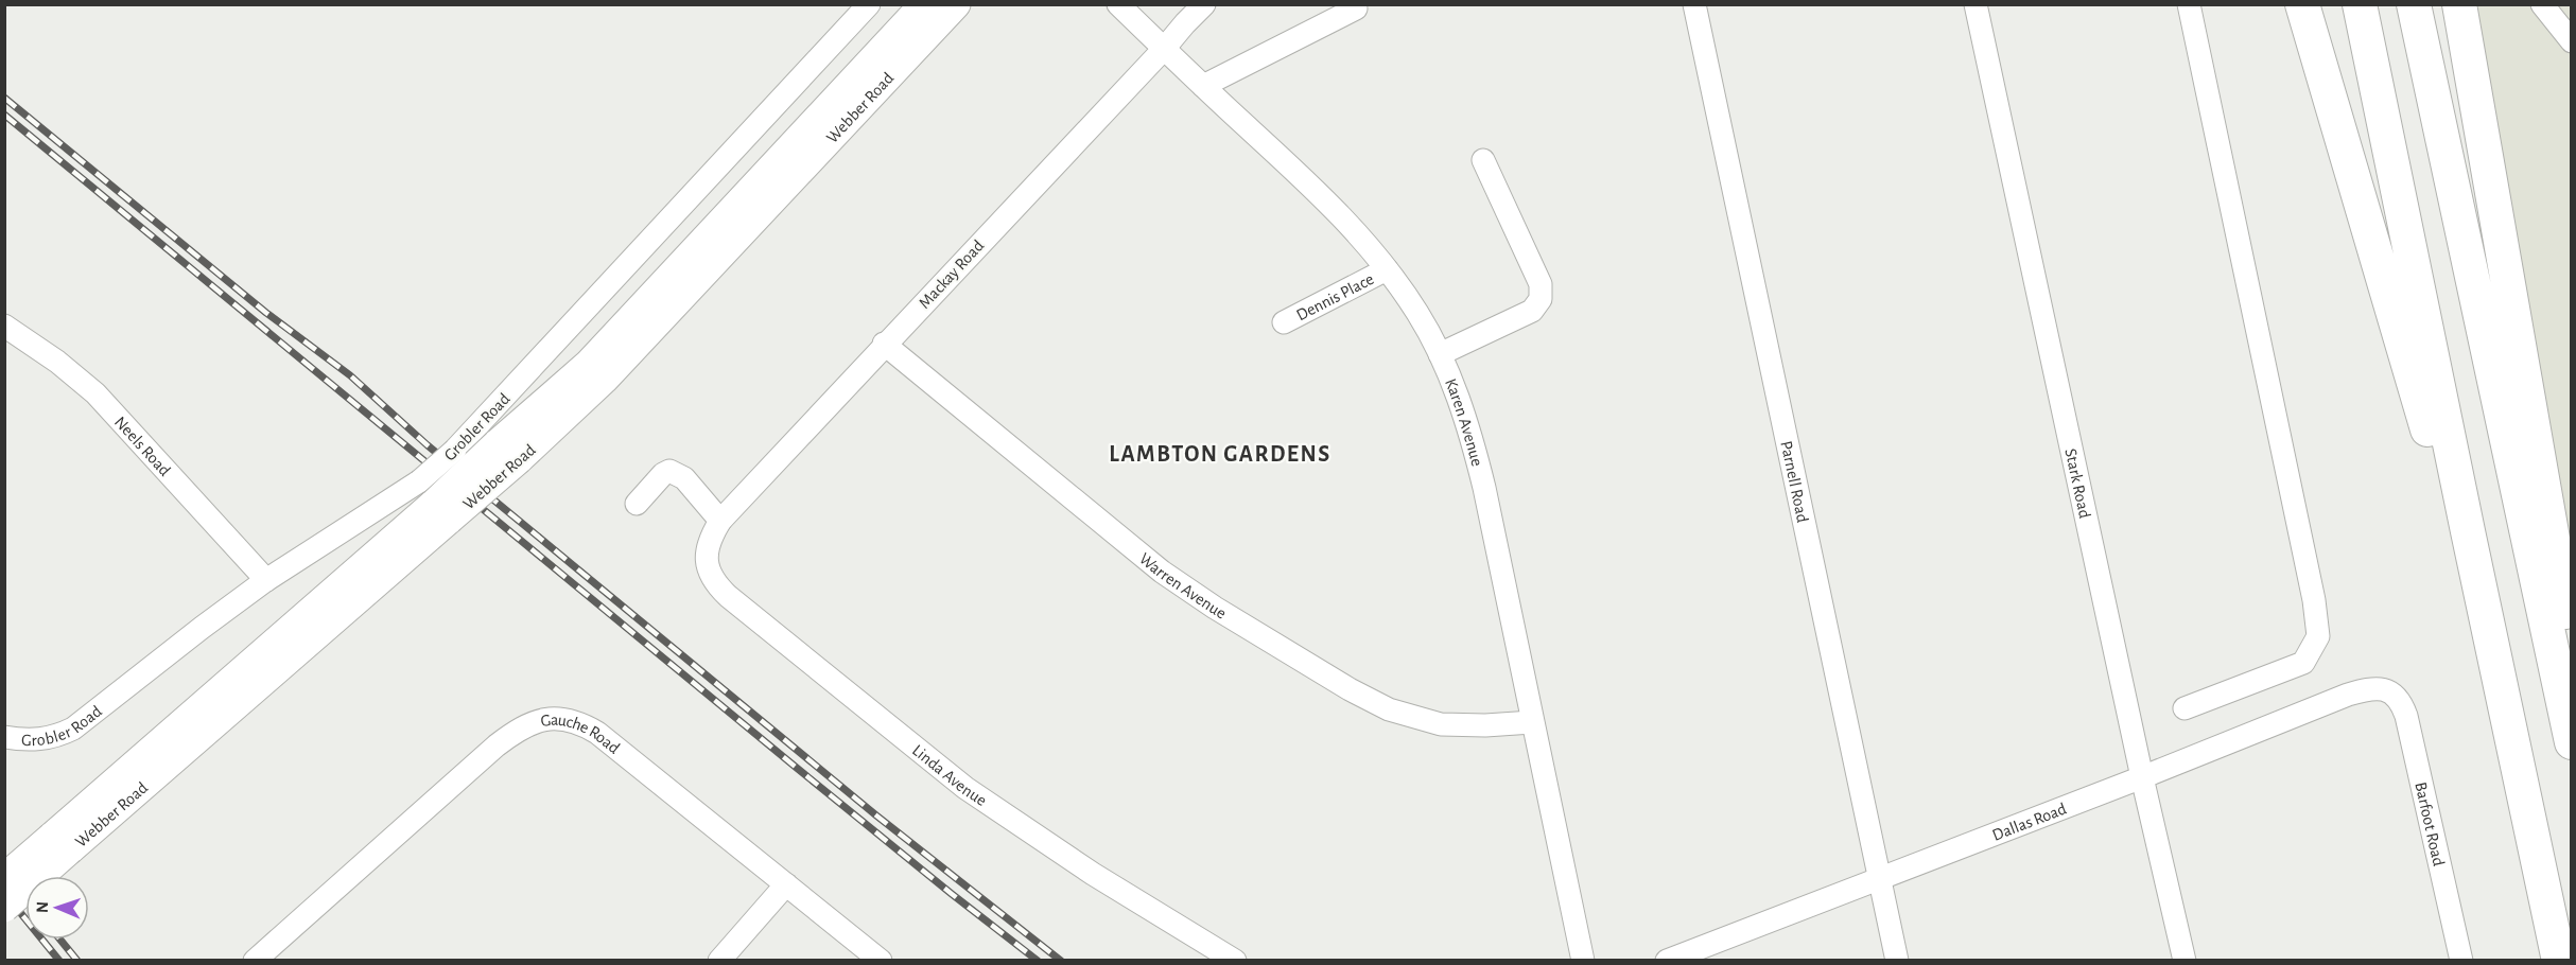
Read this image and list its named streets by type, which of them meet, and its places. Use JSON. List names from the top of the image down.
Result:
{
  "streets": {
    "main road": ["Webber Road"],
    "street": [
      "Mackay Road",
      "Dennis Place",
      "Karen Avenue",
      "Grobler Road",
      "Neels Road",
      "Parnell Road",
      "Stark Road",
      "Warren Avenue",
      "Gauche Road",
      "Linda Avenue",
      "Dallas Road",
      "Barfoot Road"
    ]
  },
  "crossings": [
    ["Webber Road", "Grobler Road"],
    ["Mackay Road", "Karen Avenue"],
    ["Mackay Road", "Warren Avenue"],
    ["Mackay Road", "Linda Avenue"],
    ["Dennis Place", "Karen Avenue"],
    ["Karen Avenue", "Warren Avenue"],
    ["Grobler Road", "Neels Road"],
    ["Parnell Road", "Dallas Road"],
    ["Stark Road", "Dallas Road"],
    ["Dallas Road", "Barfoot Road"]
  ],
  "districts": ["LAMBTON GARDENS"],
  "north": "left"
}
